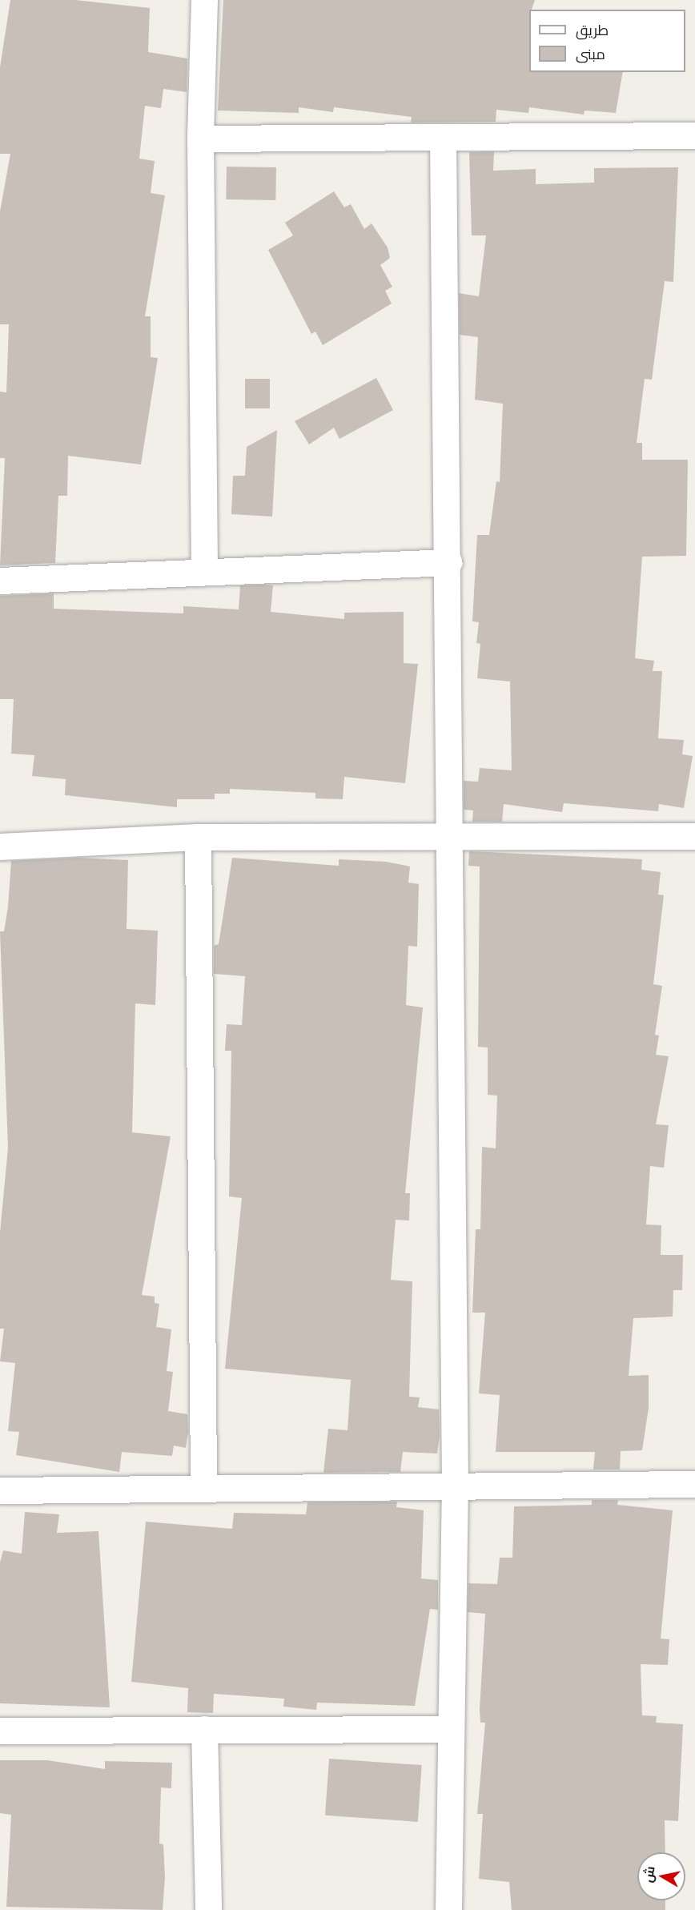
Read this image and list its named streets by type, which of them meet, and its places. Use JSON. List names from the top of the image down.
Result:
{
  "legend": ["طريق", "مبنى"],
  "north": "left"
}
